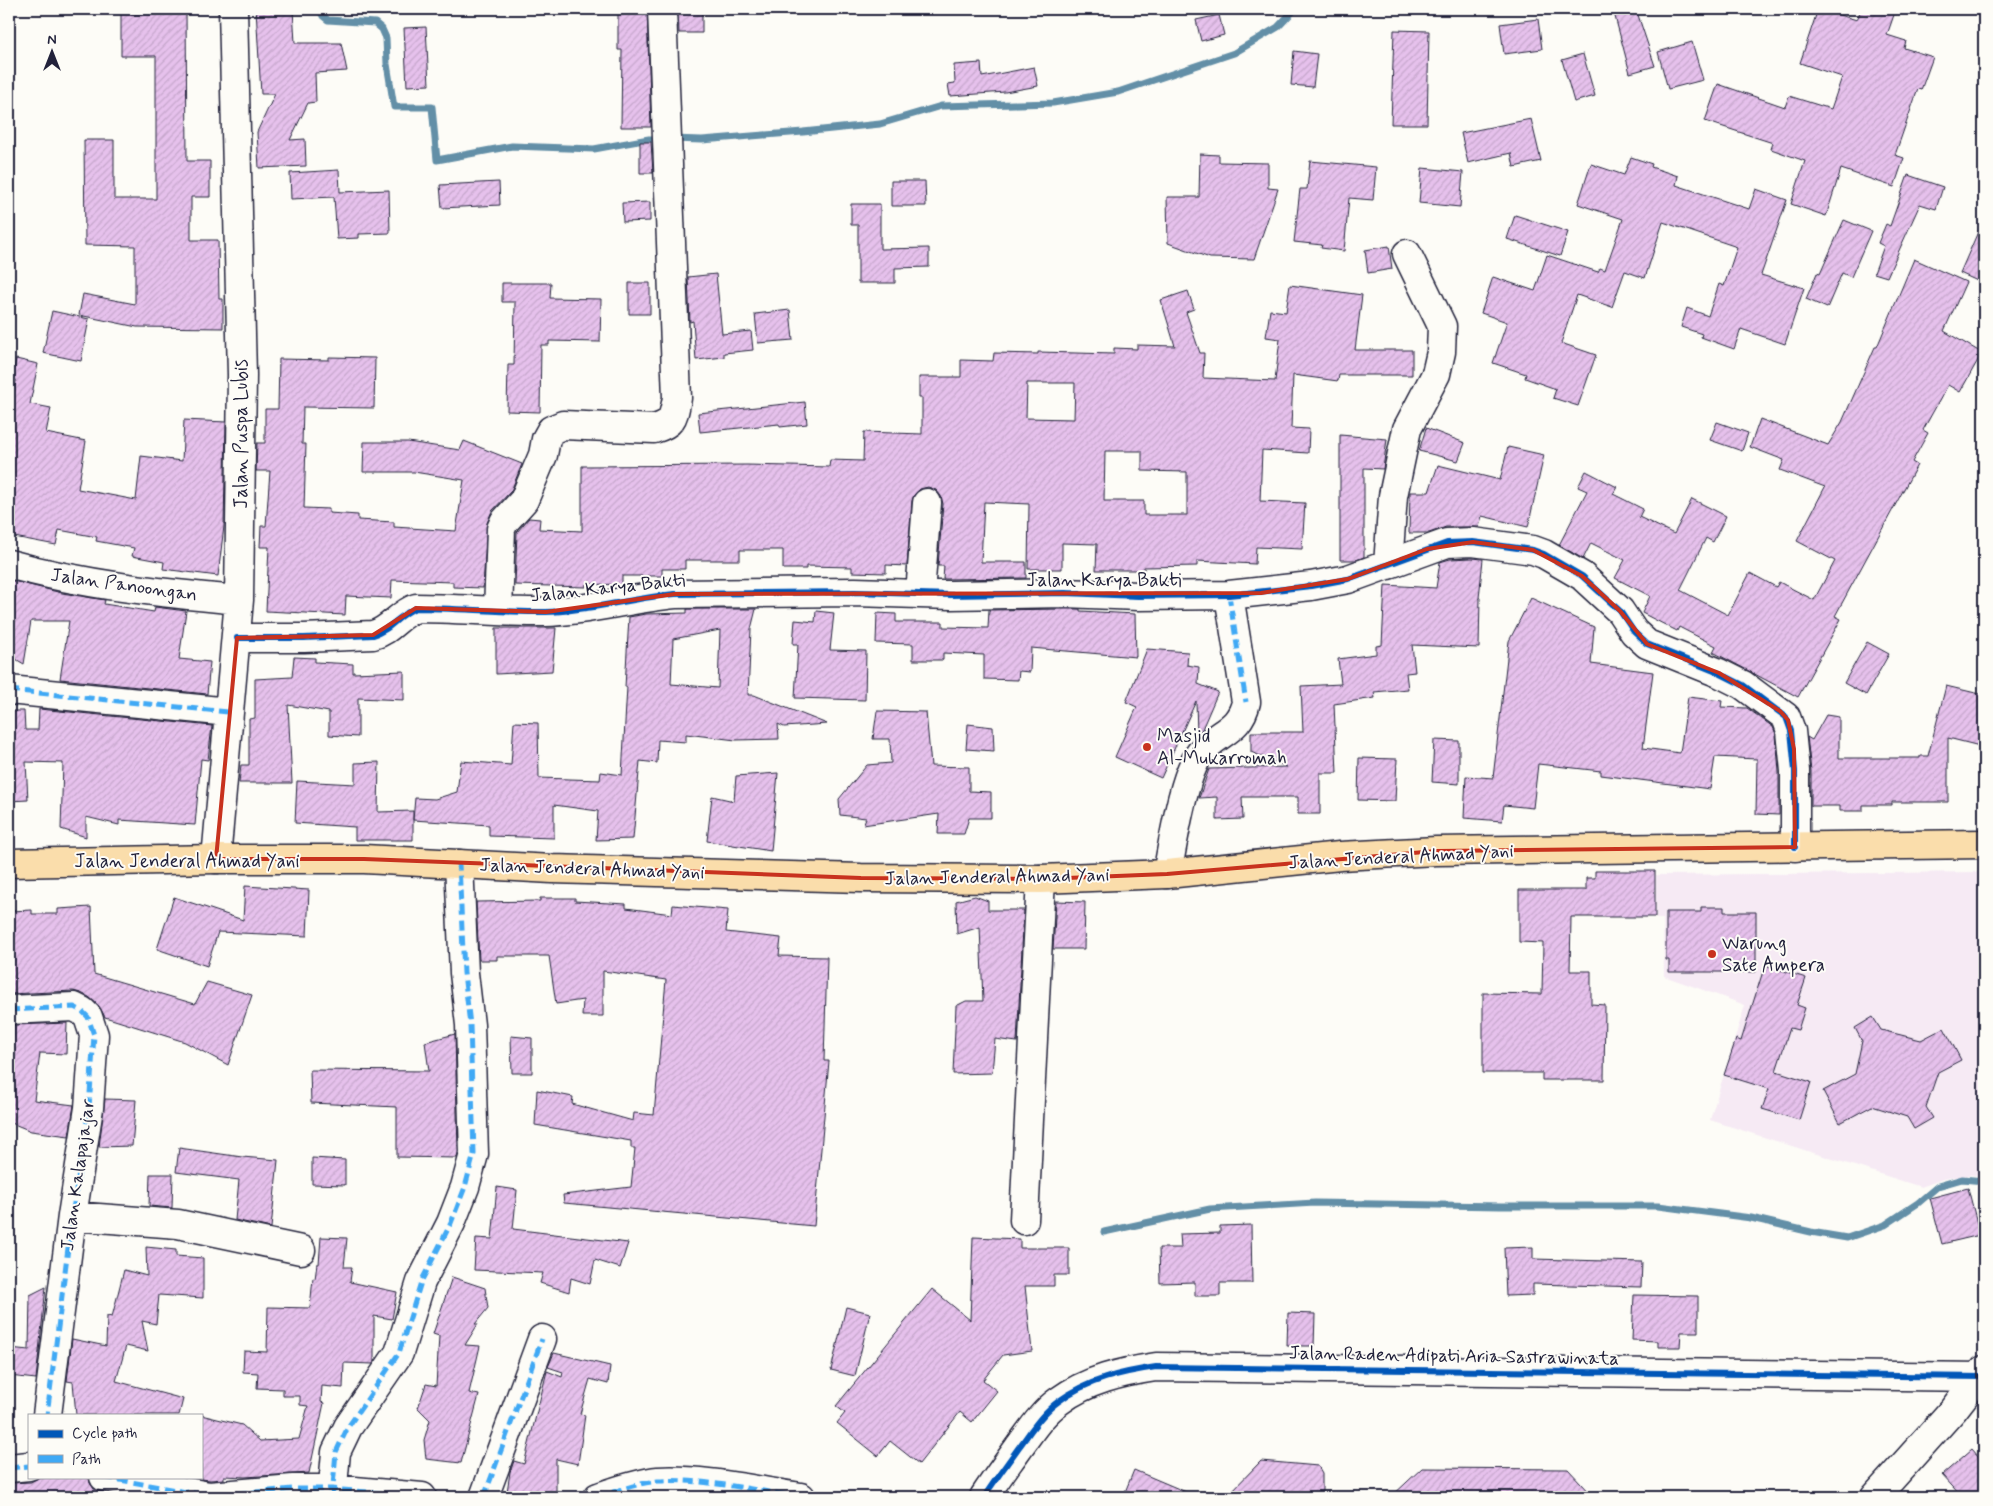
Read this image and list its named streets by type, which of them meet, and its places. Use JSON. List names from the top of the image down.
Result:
{
  "streets": {
    "highway": ["Jalan Jenderal Ahmad Yani"],
    "street": [
      "Jalan Puspa Lubis",
      "Jalan Karya Bakti",
      "Jalan Panoongan",
      "Jalan Kalapajajar",
      "Jalan Raden Adipati Aria Sastrawinata"
    ]
  },
  "crossings": [
    ["Jalan Puspa Lubis", "Jalan Karya Bakti"],
    ["Jalan Puspa Lubis", "Jalan Panoongan"],
    ["Jalan Puspa Lubis", "Jalan Jenderal Ahmad Yani"],
    ["Jalan Karya Bakti", "Jalan Jenderal Ahmad Yani"]
  ],
  "places": ["Masjid Al-Mukarromah", "Warung Sate Ampera"],
  "legend": ["Cycle path", "Path"],
  "north": "top"
}
